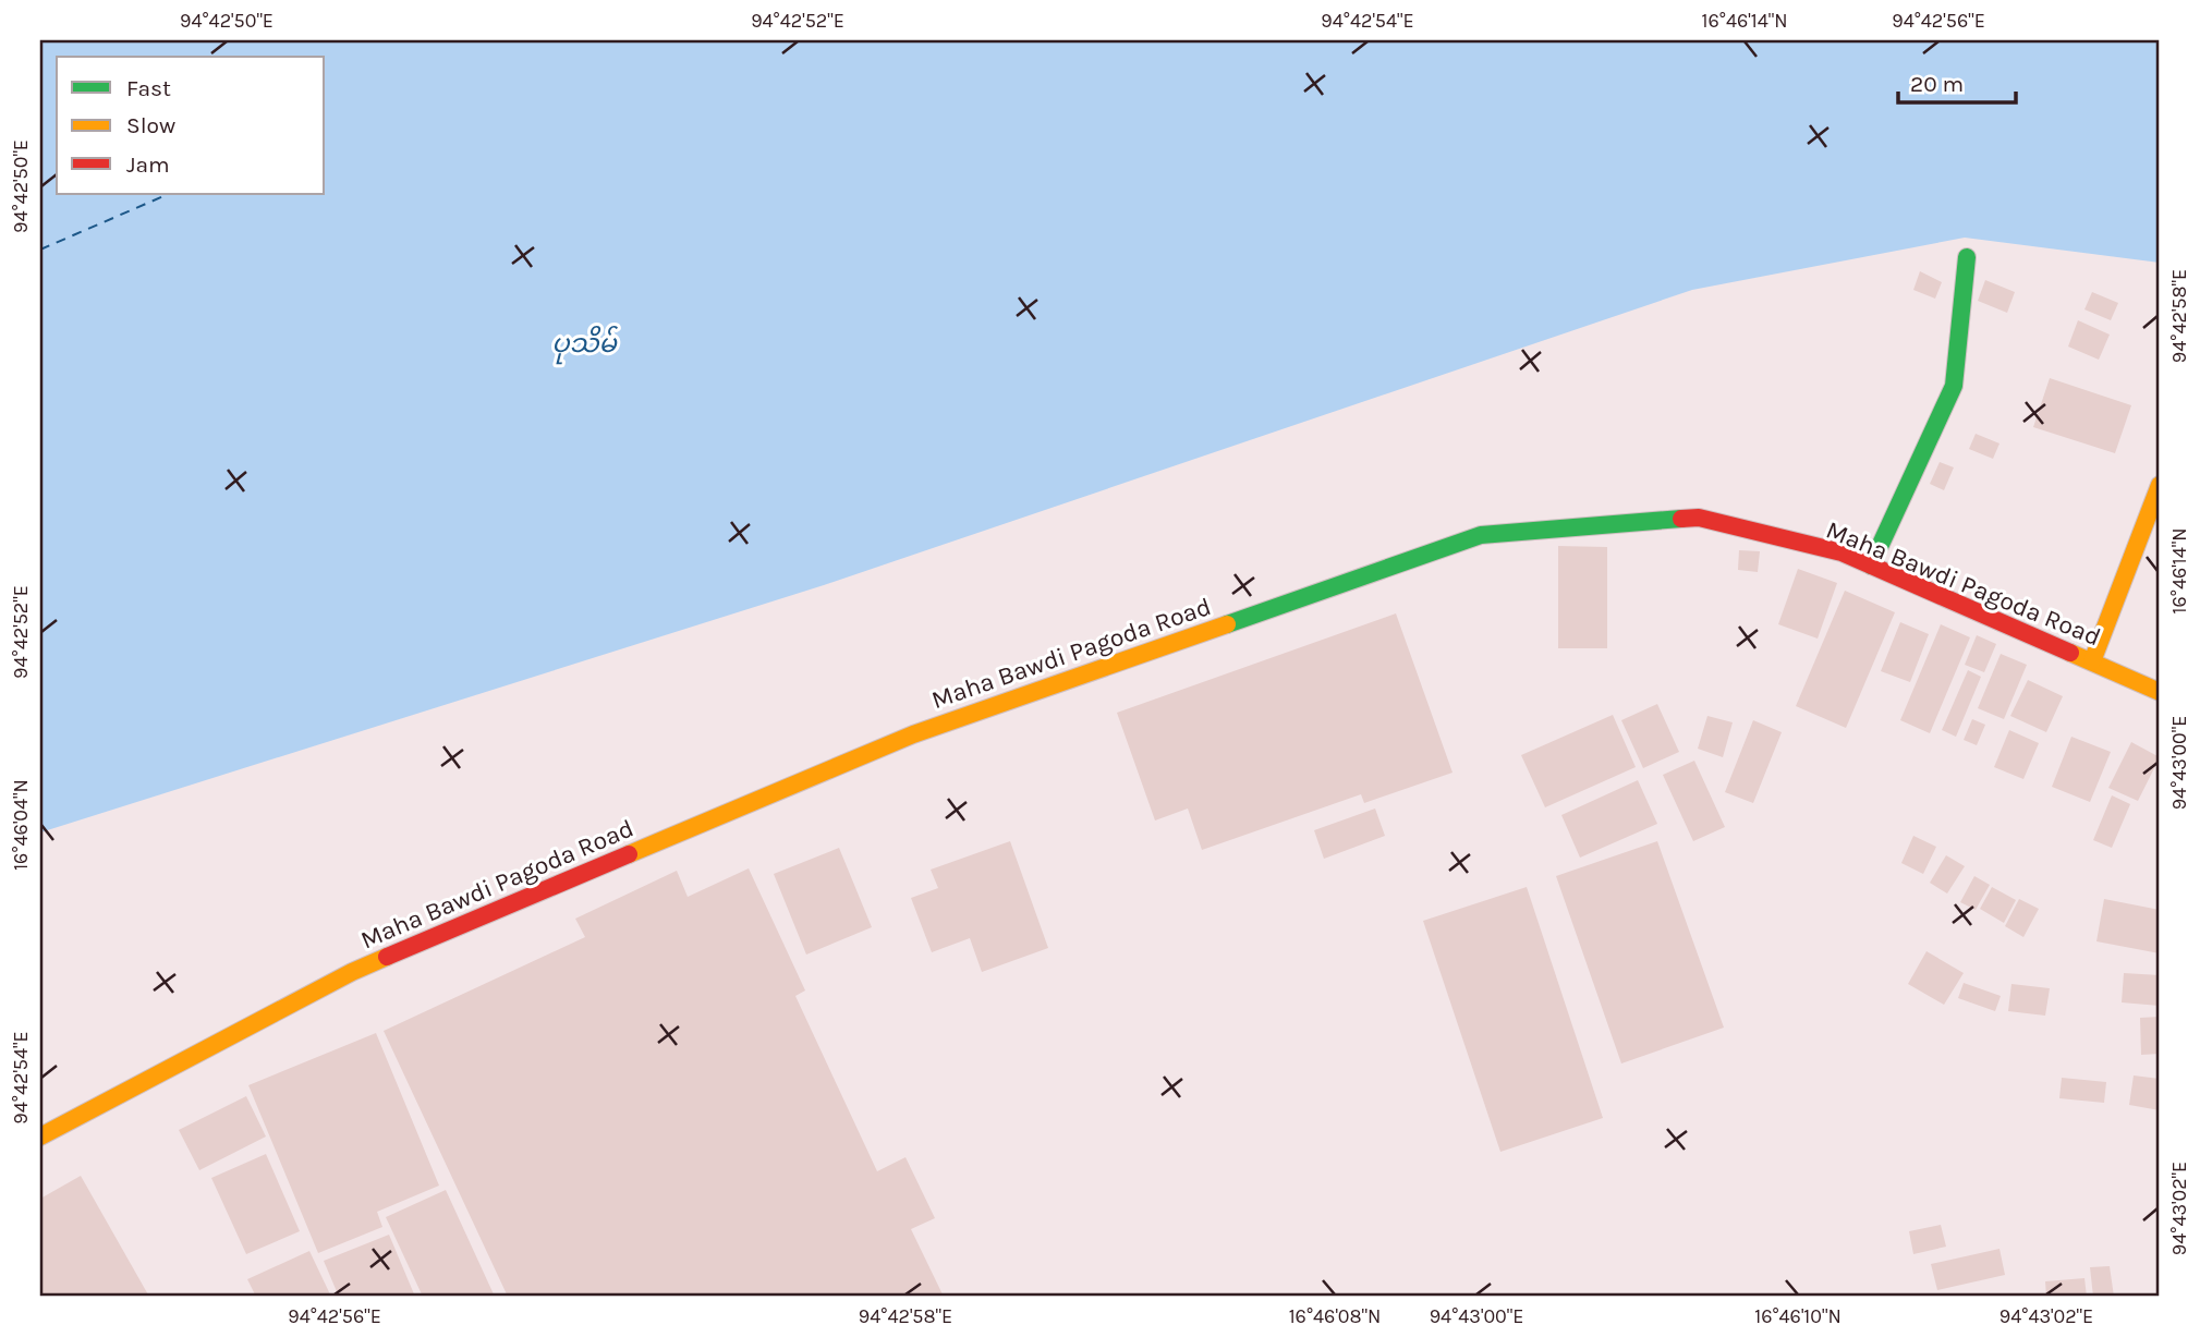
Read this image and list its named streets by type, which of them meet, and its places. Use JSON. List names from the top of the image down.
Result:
{
  "streets": {
    "street": ["Maha Bawdi Pagoda Road"]
  },
  "water": ["ပုသိမ်"],
  "legend": ["Fast", "Slow", "Jam"],
  "scale_bar": "20 m",
  "coordinates": [
    "94°42'50\"E",
    "94°42'52\"E",
    "94°42'54\"E",
    "16°46'14\"N",
    "94°42'56\"E",
    "94°42'58\"E",
    "94°43'00\"E",
    "16°46'04\"N",
    "94°43'02\"E",
    "16°46'08\"N",
    "16°46'10\"N"
  ]
}
